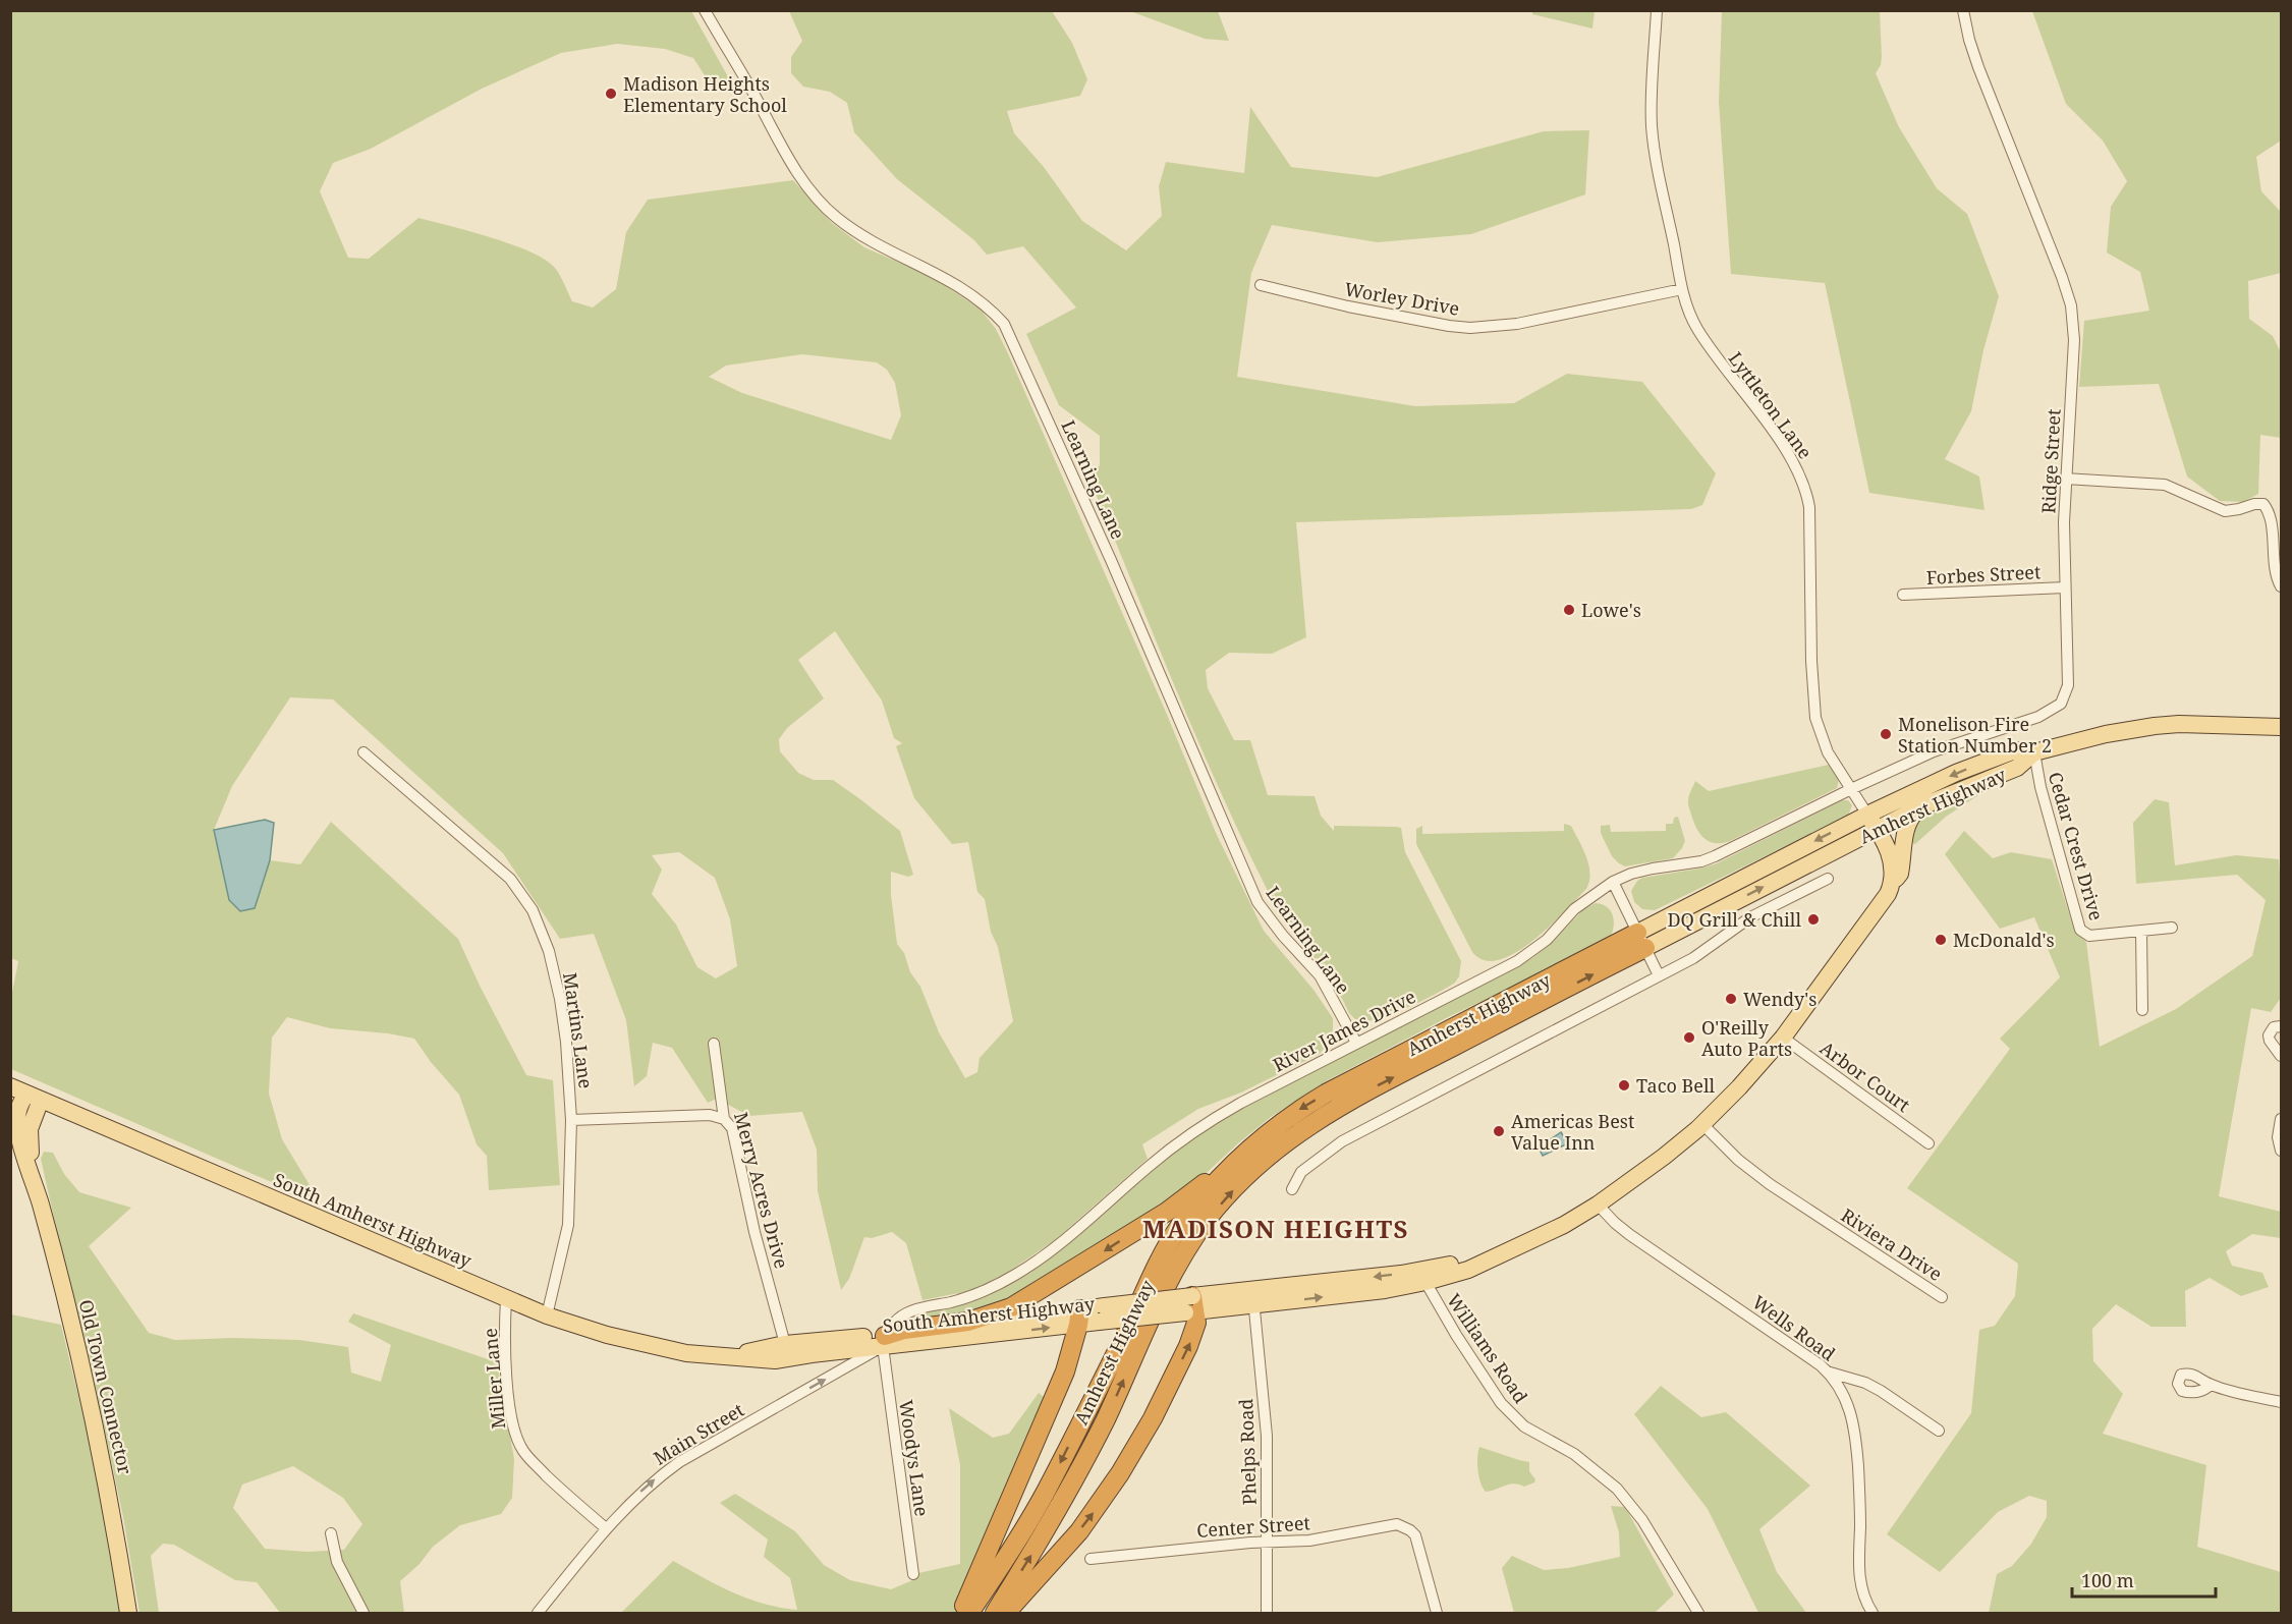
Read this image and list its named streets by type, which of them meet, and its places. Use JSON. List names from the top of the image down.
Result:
{
  "streets": {
    "highway": ["Amherst Highway"],
    "main road": ["South Amherst Highway", "Old Town Connector"],
    "street": [
      "Worley Drive",
      "Lyttleton Lane",
      "Ridge Street",
      "Learning Lane",
      "Forbes Street",
      "Cedar Crest Drive",
      "Martins Lane",
      "River James Drive",
      "Arbor Court",
      "Merry Acres Drive",
      "Riviera Drive",
      "Wells Road",
      "Williams Road",
      "Miller Lane",
      "Main Street",
      "Phelps Road",
      "Woodys Lane",
      "Center Street"
    ]
  },
  "crossings": [
    ["Worley Drive", "Lyttleton Lane"],
    ["Lyttleton Lane", "Ridge Street"],
    ["Lyttleton Lane", "Amherst Highway"],
    ["Lyttleton Lane", "River James Drive"],
    ["Ridge Street", "Forbes Street"],
    ["Ridge Street", "River James Drive"],
    ["Learning Lane", "River James Drive"],
    ["Amherst Highway", "Cedar Crest Drive"],
    ["Amherst Highway", "South Amherst Highway"],
    ["Martins Lane", "South Amherst Highway"],
    ["River James Drive", "South Amherst Highway"],
    ["River James Drive", "Main Street"],
    ["River James Drive", "Woodys Lane"],
    ["Arbor Court", "South Amherst Highway"],
    ["Merry Acres Drive", "South Amherst Highway"],
    ["South Amherst Highway", "Riviera Drive"],
    ["South Amherst Highway", "Wells Road"],
    ["South Amherst Highway", "Williams Road"],
    ["South Amherst Highway", "Miller Lane"],
    ["South Amherst Highway", "Old Town Connector"],
    ["South Amherst Highway", "Main Street"],
    ["South Amherst Highway", "Phelps Road"],
    ["South Amherst Highway", "Woodys Lane"],
    ["Miller Lane", "Main Street"],
    ["Main Street", "Woodys Lane"],
    ["Phelps Road", "Center Street"]
  ],
  "one_way": ["Main Street"],
  "districts": ["MADISON HEIGHTS"],
  "places": [
    "Madison Heights Elementary School",
    "Lowe's",
    "Monelison Fire Station Number 2",
    "DQ Grill & Chill",
    "McDonald's",
    "Wendy's",
    "O'Reilly Auto Parts",
    "Taco Bell",
    "Americas Best Value Inn"
  ],
  "scale_bar": "100 m"
}
